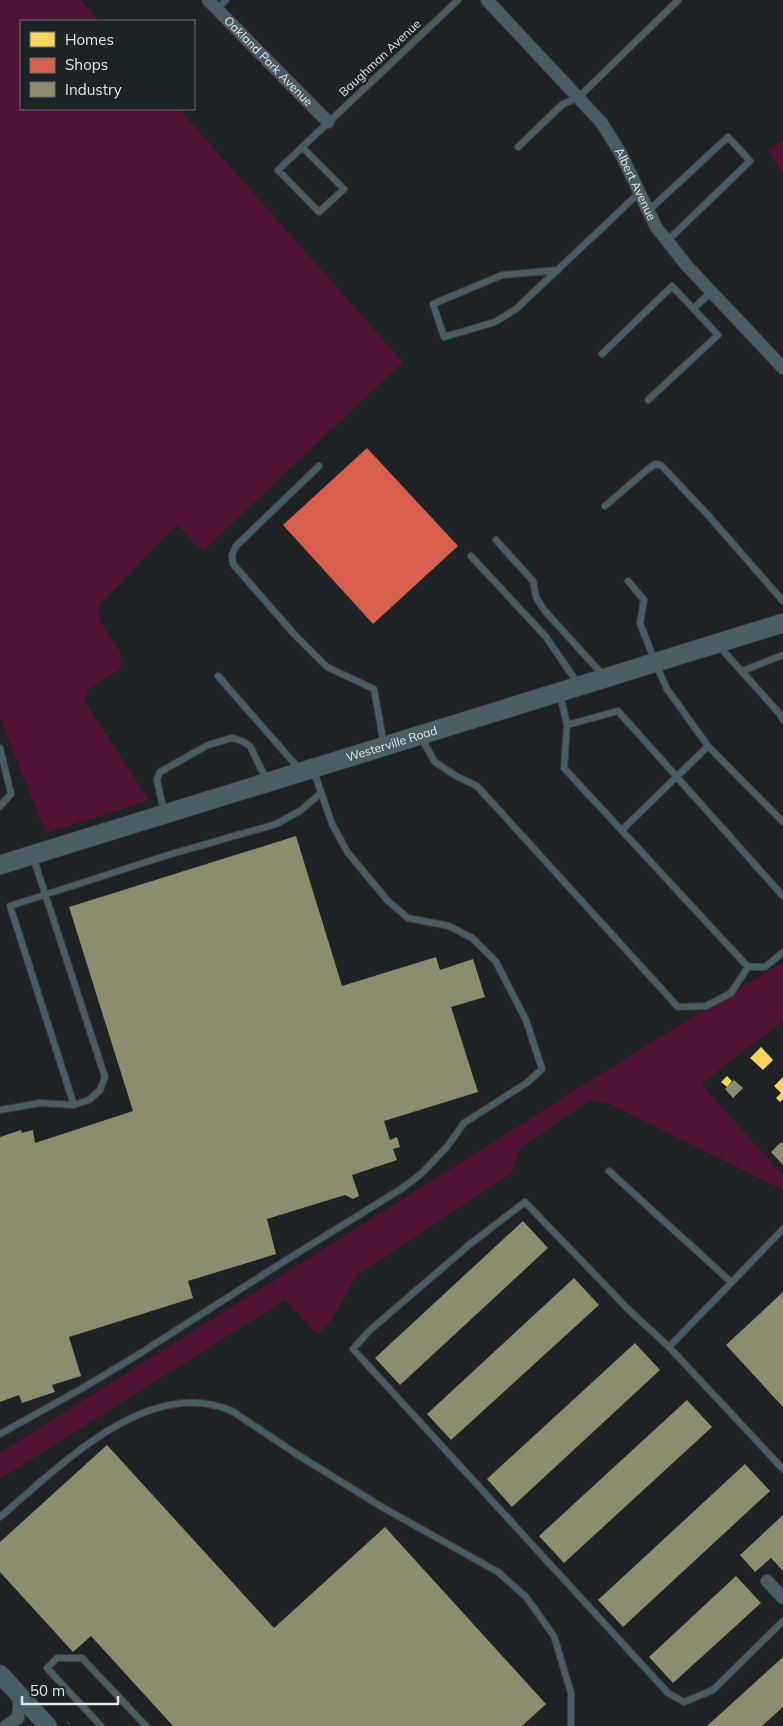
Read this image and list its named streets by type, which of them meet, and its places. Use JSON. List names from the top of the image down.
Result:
{
  "streets": {
    "main road": ["Westerville Road"],
    "street": ["Oakland Park Avenue", "Albert Avenue"],
    "lane": ["Baughman Avenue"]
  },
  "crossings": [
    ["Baughman Avenue", "Oakland Park Avenue"]
  ],
  "legend": ["Homes", "Shops", "Industry"],
  "scale_bar": "50 m"
}
